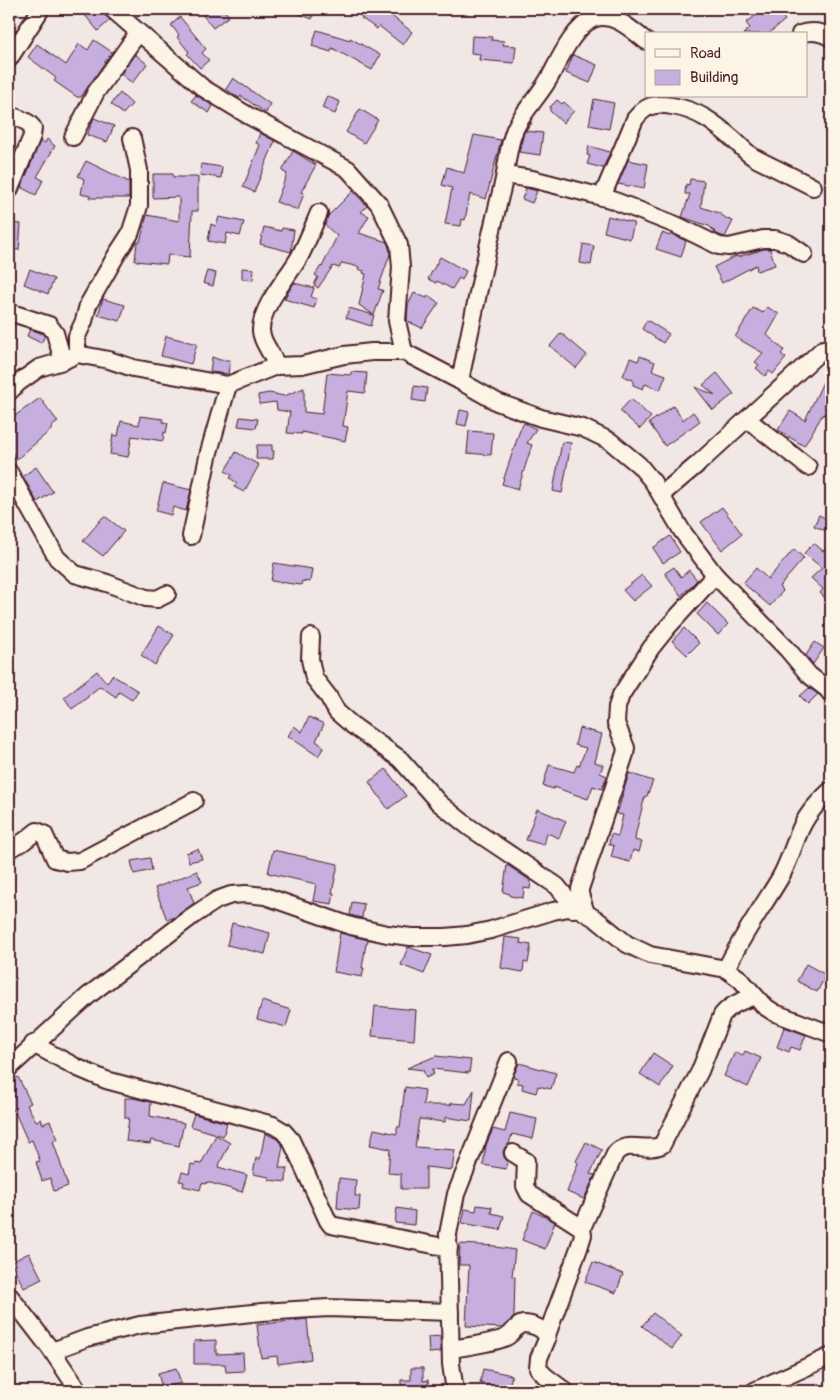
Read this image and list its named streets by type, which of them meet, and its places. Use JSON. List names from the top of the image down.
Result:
{
  "legend": ["Road", "Building"]
}
